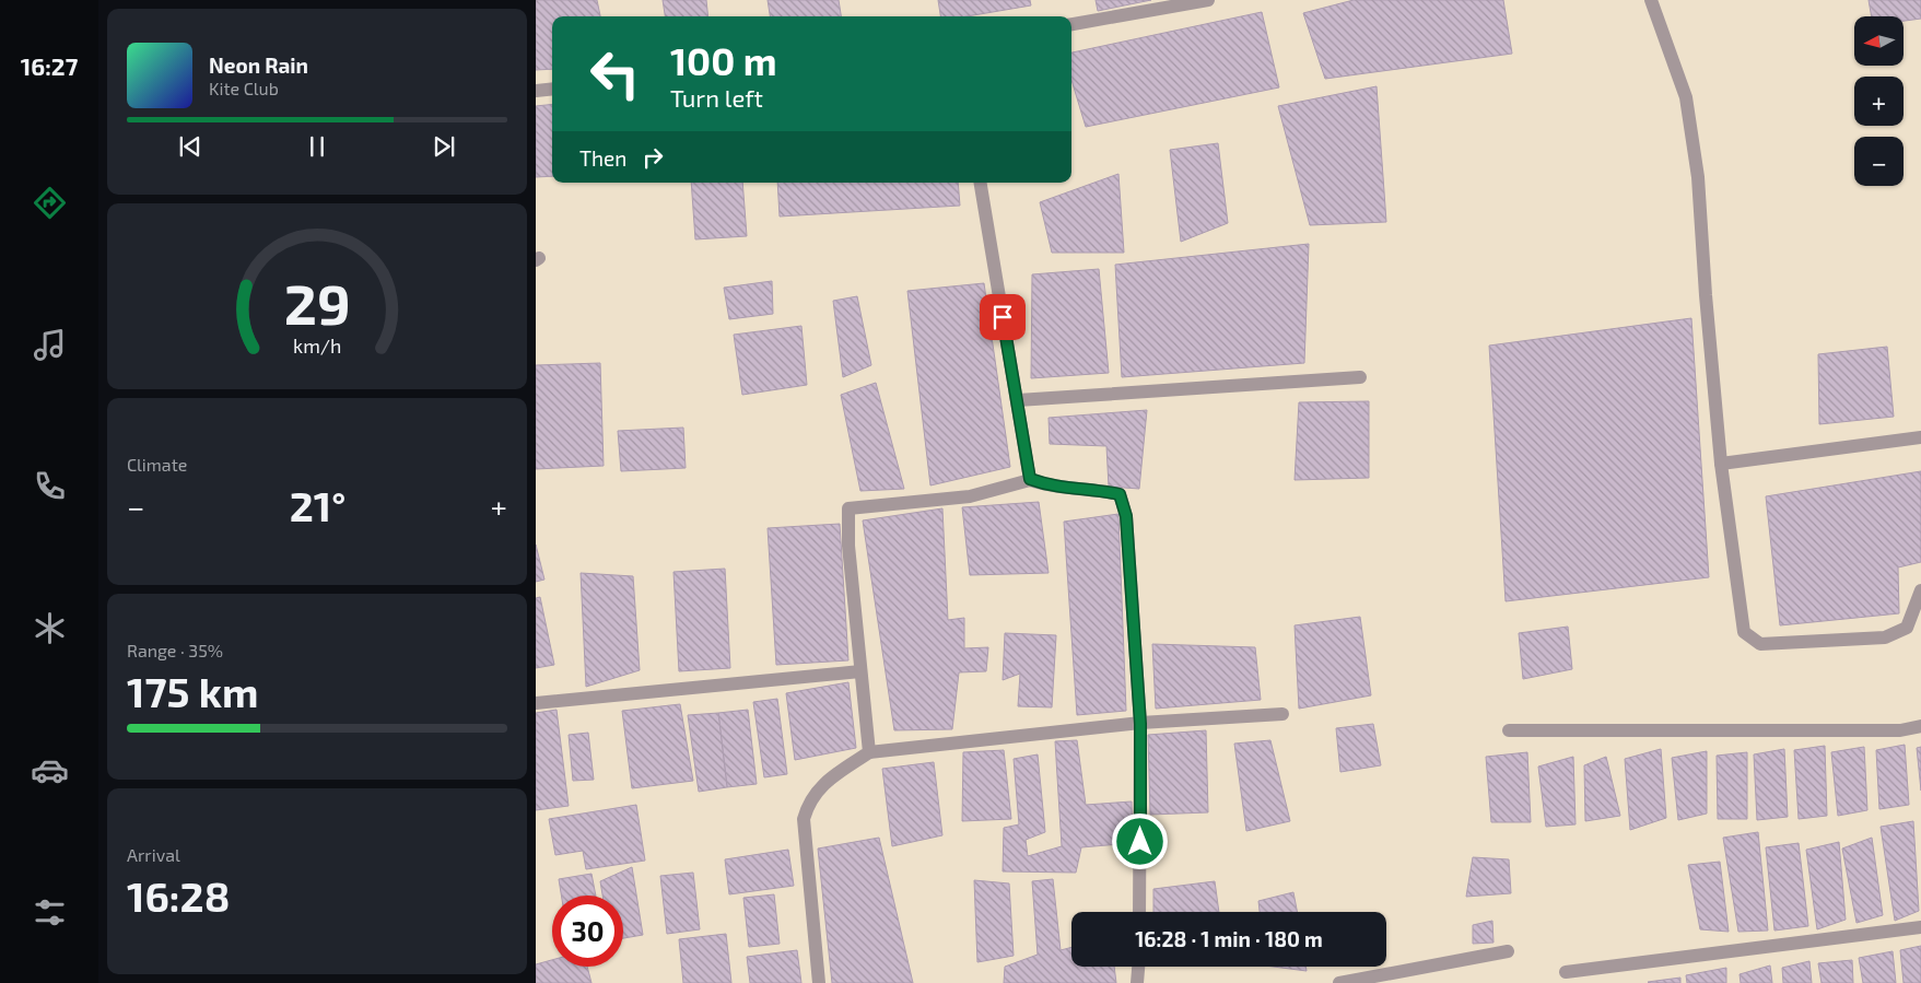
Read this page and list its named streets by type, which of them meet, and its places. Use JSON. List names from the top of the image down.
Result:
{
  "north": "left",
  "page": {
    "tabs": "16:27",
    "map_buttons": ["+", "−"],
    "turn": ["100 m", "Turn left"],
    "song": ["Neon Rain", "Kite Club"],
    "then": "Then",
    "tile": [
      "Climate",
      ["Range · 35%", "175 km"],
      ["Arrival", "16:28"]
    ],
    "heat": ["−", "21°", "+"],
    "limit": "30",
    "trip": "16:28 · 1 min · 180 m",
    "gauge": ["29", "km/h"]
  }
}
